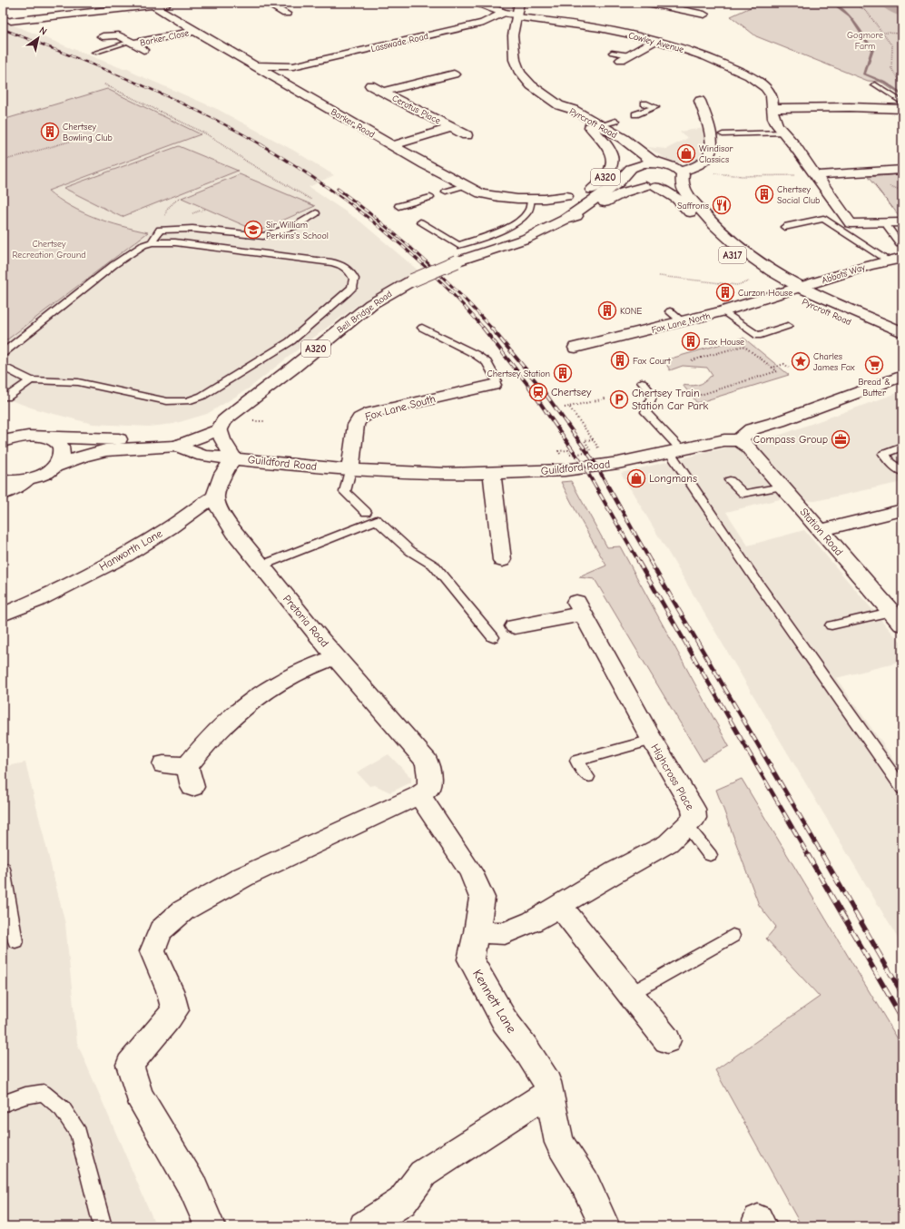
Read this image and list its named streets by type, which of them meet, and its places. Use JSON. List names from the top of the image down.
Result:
{
  "streets": {
    "street": [
      "Barker Close",
      "Lasswade Road",
      "Cowley Avenue",
      "Cerotus Place",
      "Barker Road",
      "Pyrcroft Road",
      "A320",
      "A317",
      "Abbots Way",
      "Bell Bridge Road",
      "Fox Lane North",
      "Fox Lane South",
      "Guildford Road",
      "Station Road",
      "Hanworth Lane",
      "Pretoria Road",
      "Highcross Place",
      "Kennett Lane"
    ]
  },
  "crossings": [
    ["Barker Close", "Barker Road"],
    ["Lasswade Road", "Barker Road"],
    ["Cowley Avenue", "Pyrcroft Road"],
    ["Cowley Avenue", "A320"],
    ["Cerotus Place", "Barker Road"],
    ["Pyrcroft Road", "A320"],
    ["Pyrcroft Road", "Abbots Way"],
    ["Pyrcroft Road", "Bell Bridge Road"],
    ["Pyrcroft Road", "Fox Lane North"],
    ["A320", "Bell Bridge Road"],
    ["A320", "Guildford Road"],
    ["Abbots Way", "Fox Lane North"],
    ["Bell Bridge Road", "Guildford Road"],
    ["Fox Lane South", "Guildford Road"],
    ["Guildford Road", "Station Road"],
    ["Hanworth Lane", "Pretoria Road"],
    ["Pretoria Road", "Kennett Lane"],
    ["Highcross Place", "Kennett Lane"]
  ],
  "parks": ["Gogmore Farm", "Chertsey Recreation Ground"],
  "places": {
    "building": [
      "Chertsey Bowling Club",
      "Chertsey Social Club",
      "Curzon House",
      "KONE",
      "Fox House",
      "Fox Court",
      "Chertsey Station"
    ],
    "shop": ["Windisor Classics", "Longmans"],
    "restaurant": ["Saffrons"],
    "school or university": ["Sir William Perkins's School"],
    "place": ["Charles James Fox"],
    "supermarket": ["Bread & Butter"],
    "station": ["Chertsey"],
    "parking": ["Chertsey Train Station Car Park"],
    "office": ["Compass Group"]
  },
  "north": "top right"
}
